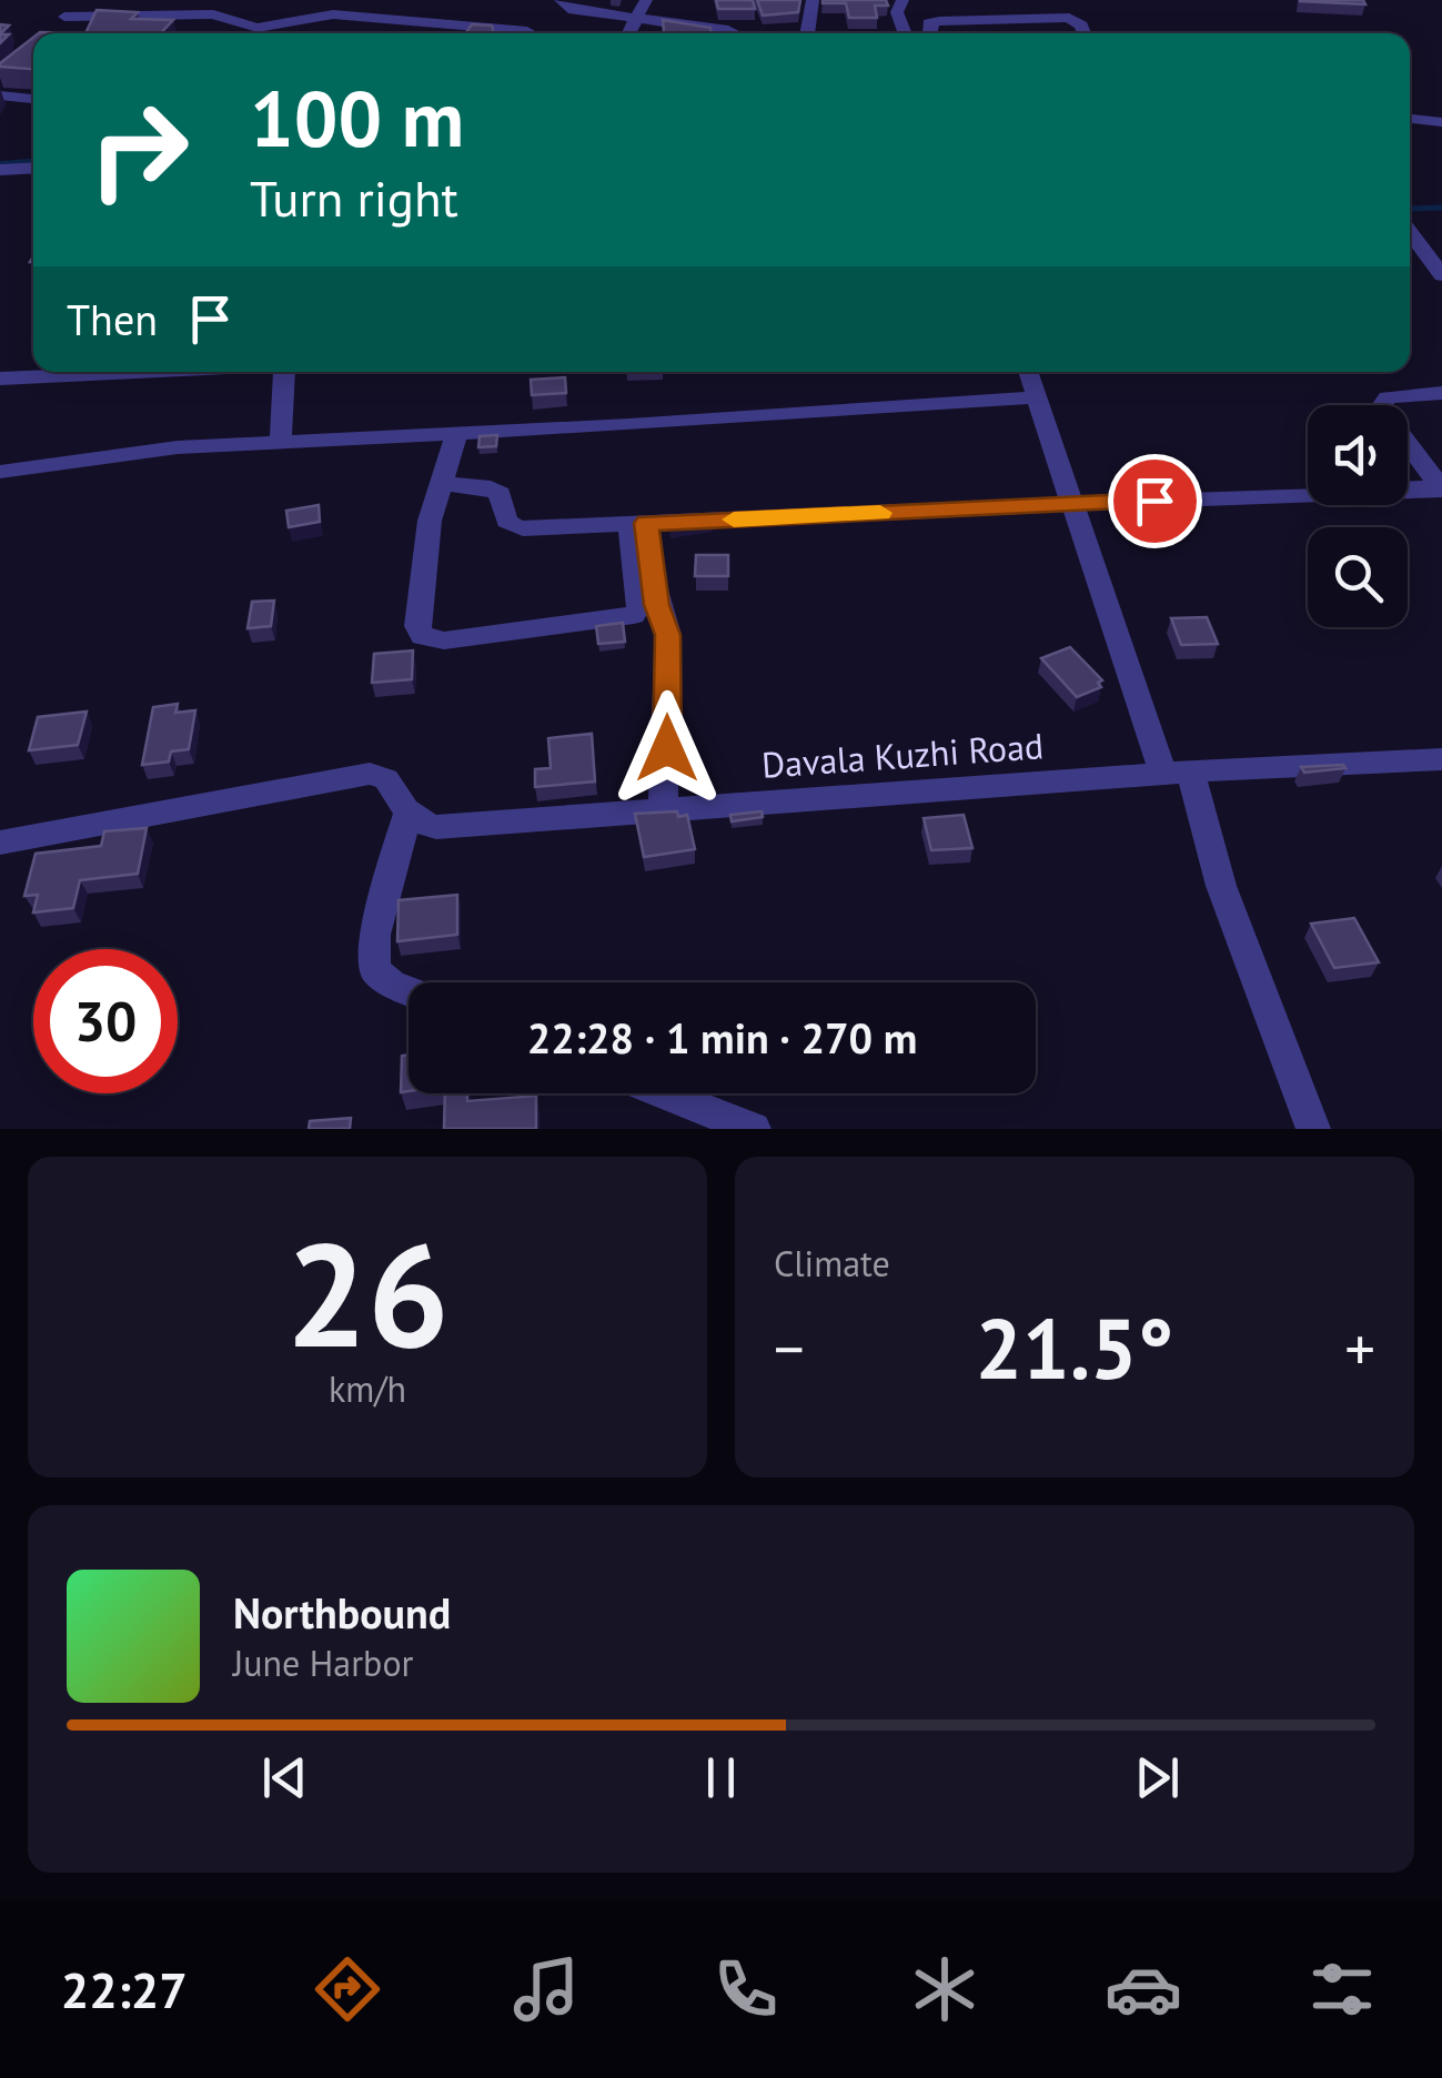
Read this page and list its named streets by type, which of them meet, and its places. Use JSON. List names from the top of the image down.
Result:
{
  "streets": {
    "street": ["Davala Kuzhi Road"]
  },
  "page": {
    "turn": ["100 m", "Turn right"],
    "then": "Then",
    "limit": "30",
    "trip": "22:28 · 1 min · 270 m",
    "tile": [
      ["26", "km/h"],
      "Climate"
    ],
    "heat": ["−", "21.5°", "+"],
    "song": ["Northbound", "June Harbor"],
    "tabs": "22:27"
  }
}
